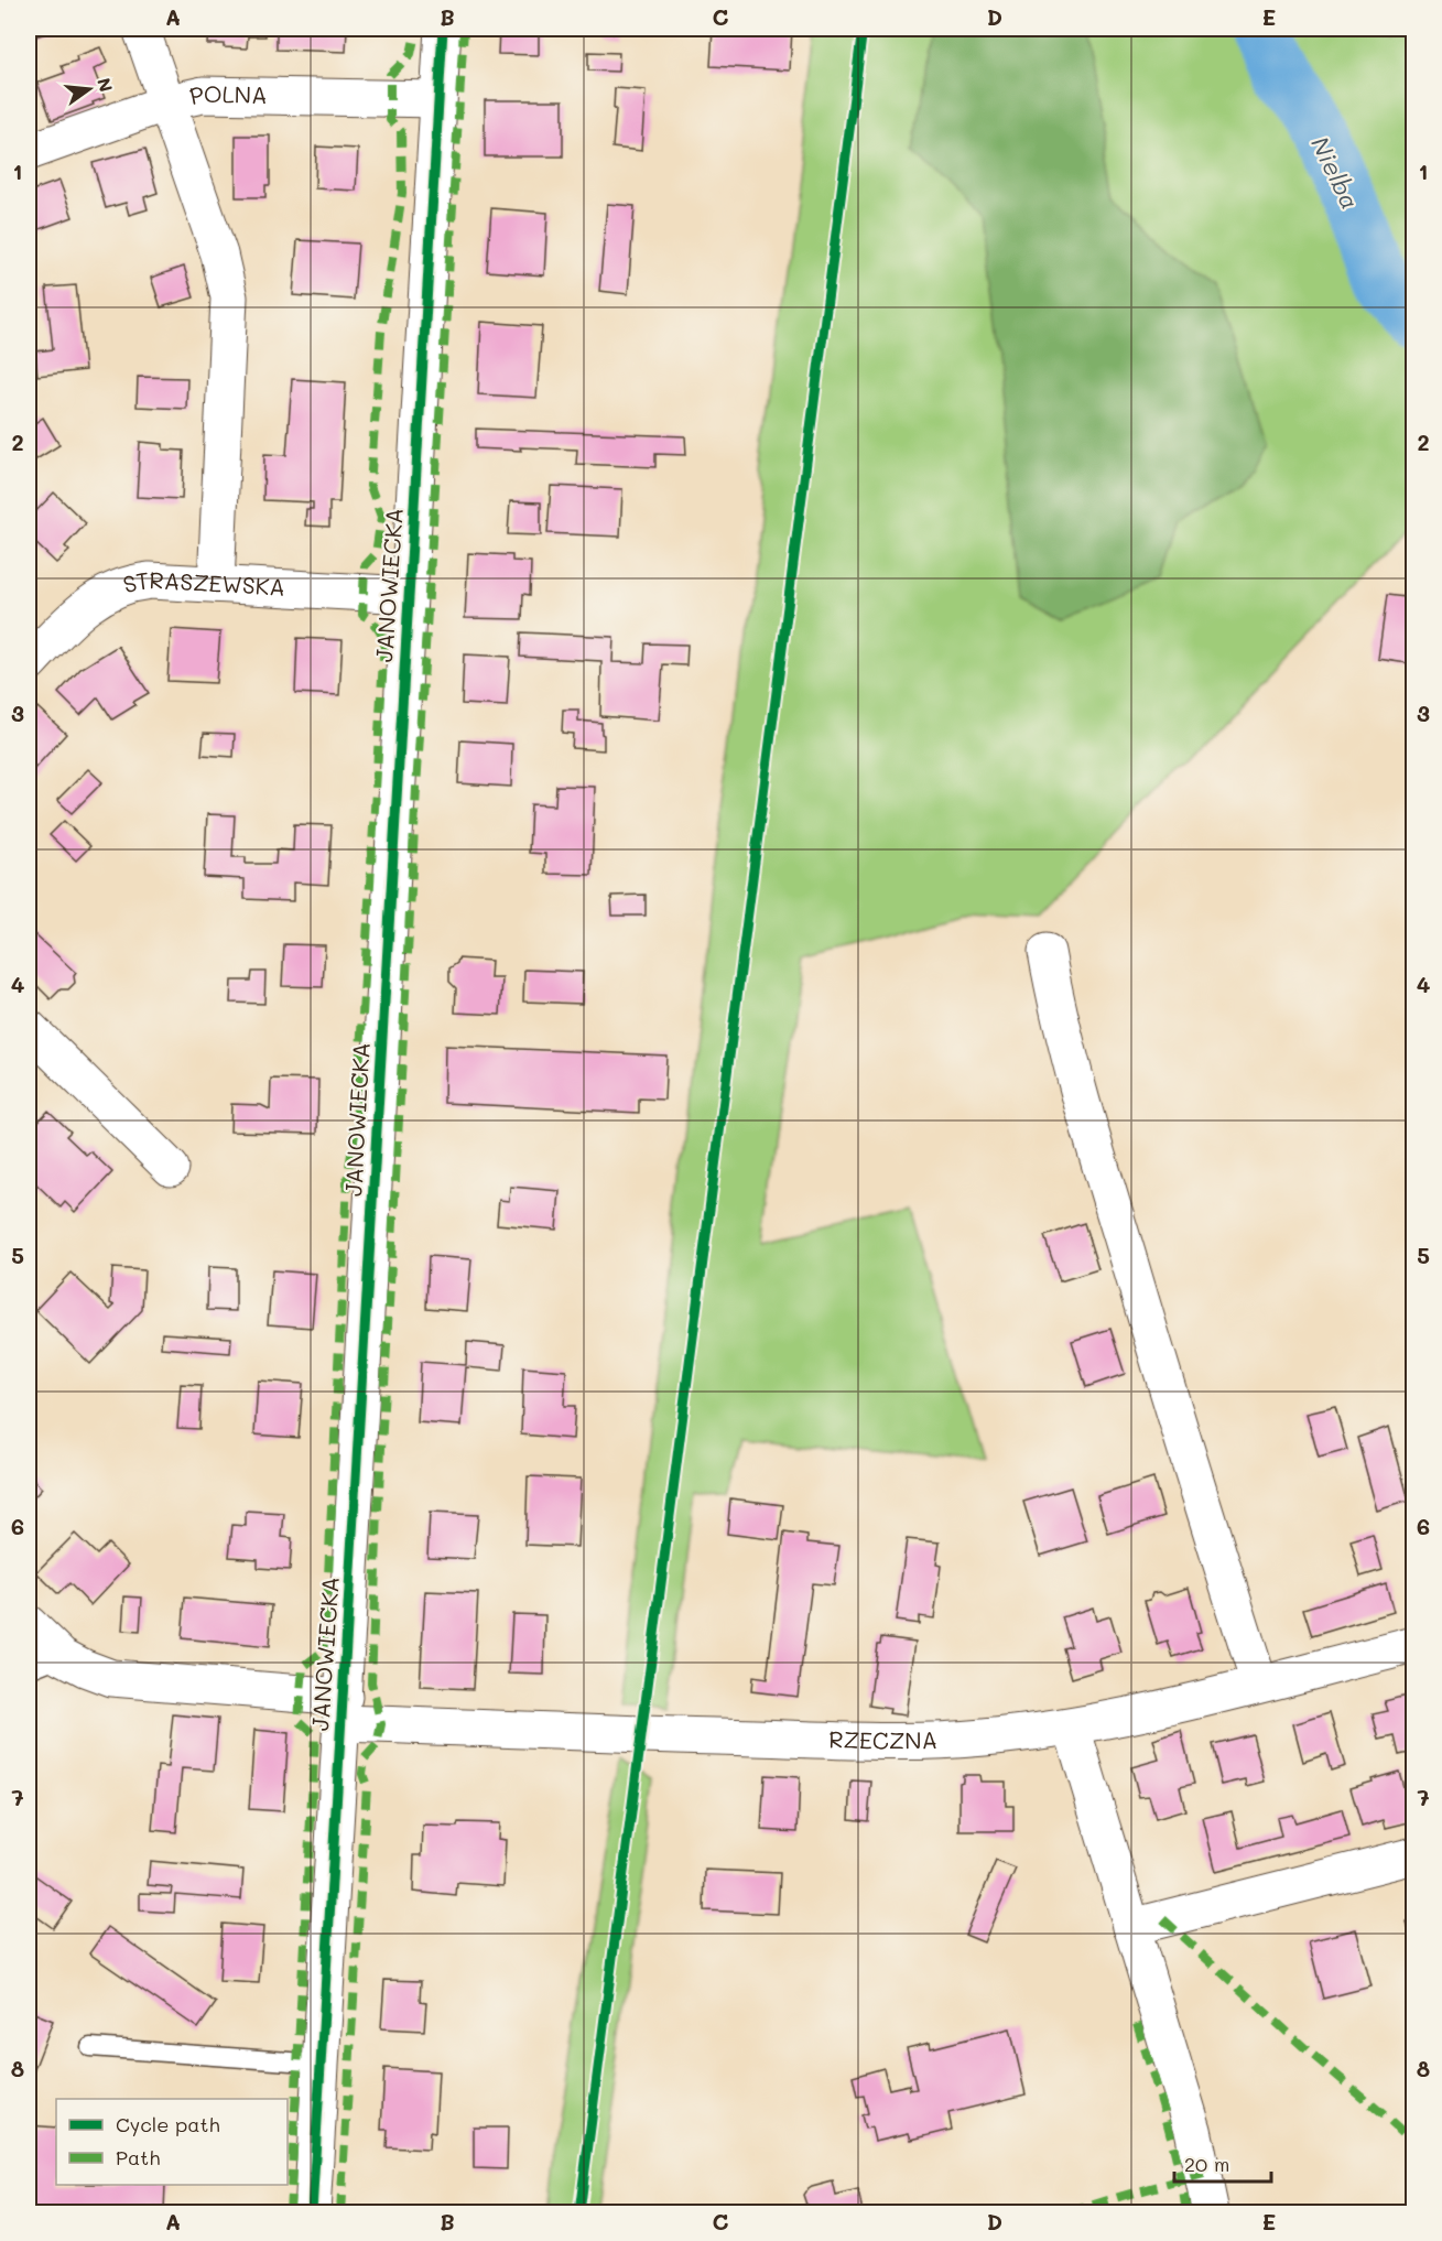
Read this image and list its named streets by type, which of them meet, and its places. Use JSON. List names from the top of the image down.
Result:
{
  "streets": {
    "street": [
      "POLNA",
      "JANOWIECKA",
      "STRASZEWSKA",
      "RZECZNA"
    ]
  },
  "crossings": [
    ["POLNA", "JANOWIECKA"],
    ["JANOWIECKA", "STRASZEWSKA"],
    ["JANOWIECKA", "RZECZNA"]
  ],
  "water": ["Nielba"],
  "legend": ["Cycle path", "Path"],
  "scale_bar": "20 m",
  "north": "right",
  "grid": {
    "columns": [
      "A",
      "B",
      "C",
      "D",
      "E"
    ],
    "rows": [
      "1",
      "2",
      "3",
      "4",
      "5",
      "6",
      "7",
      "8"
    ]
  }
}
